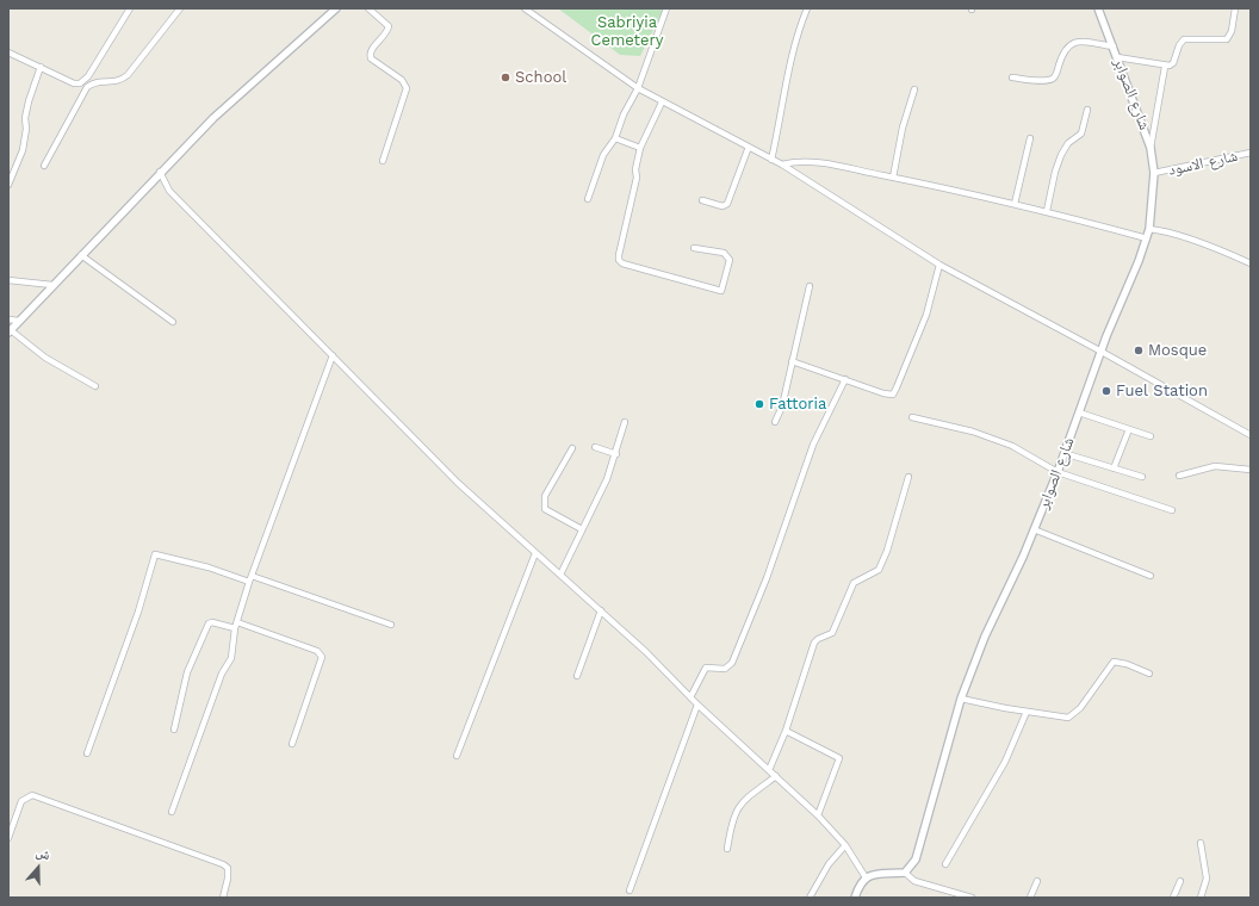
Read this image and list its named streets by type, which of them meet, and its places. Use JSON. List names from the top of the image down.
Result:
{
  "streets": {
    "street": ["شارع الصوابر", "شارع الاسود"]
  },
  "crossings": [
    ["شارع الصوابر", "شارع الاسود"]
  ],
  "parks": ["Sabriyia Cemetery"],
  "places": [
    "School",
    "Mosque",
    "Fuel Station",
    "Fattoria"
  ],
  "north": "top"
}
